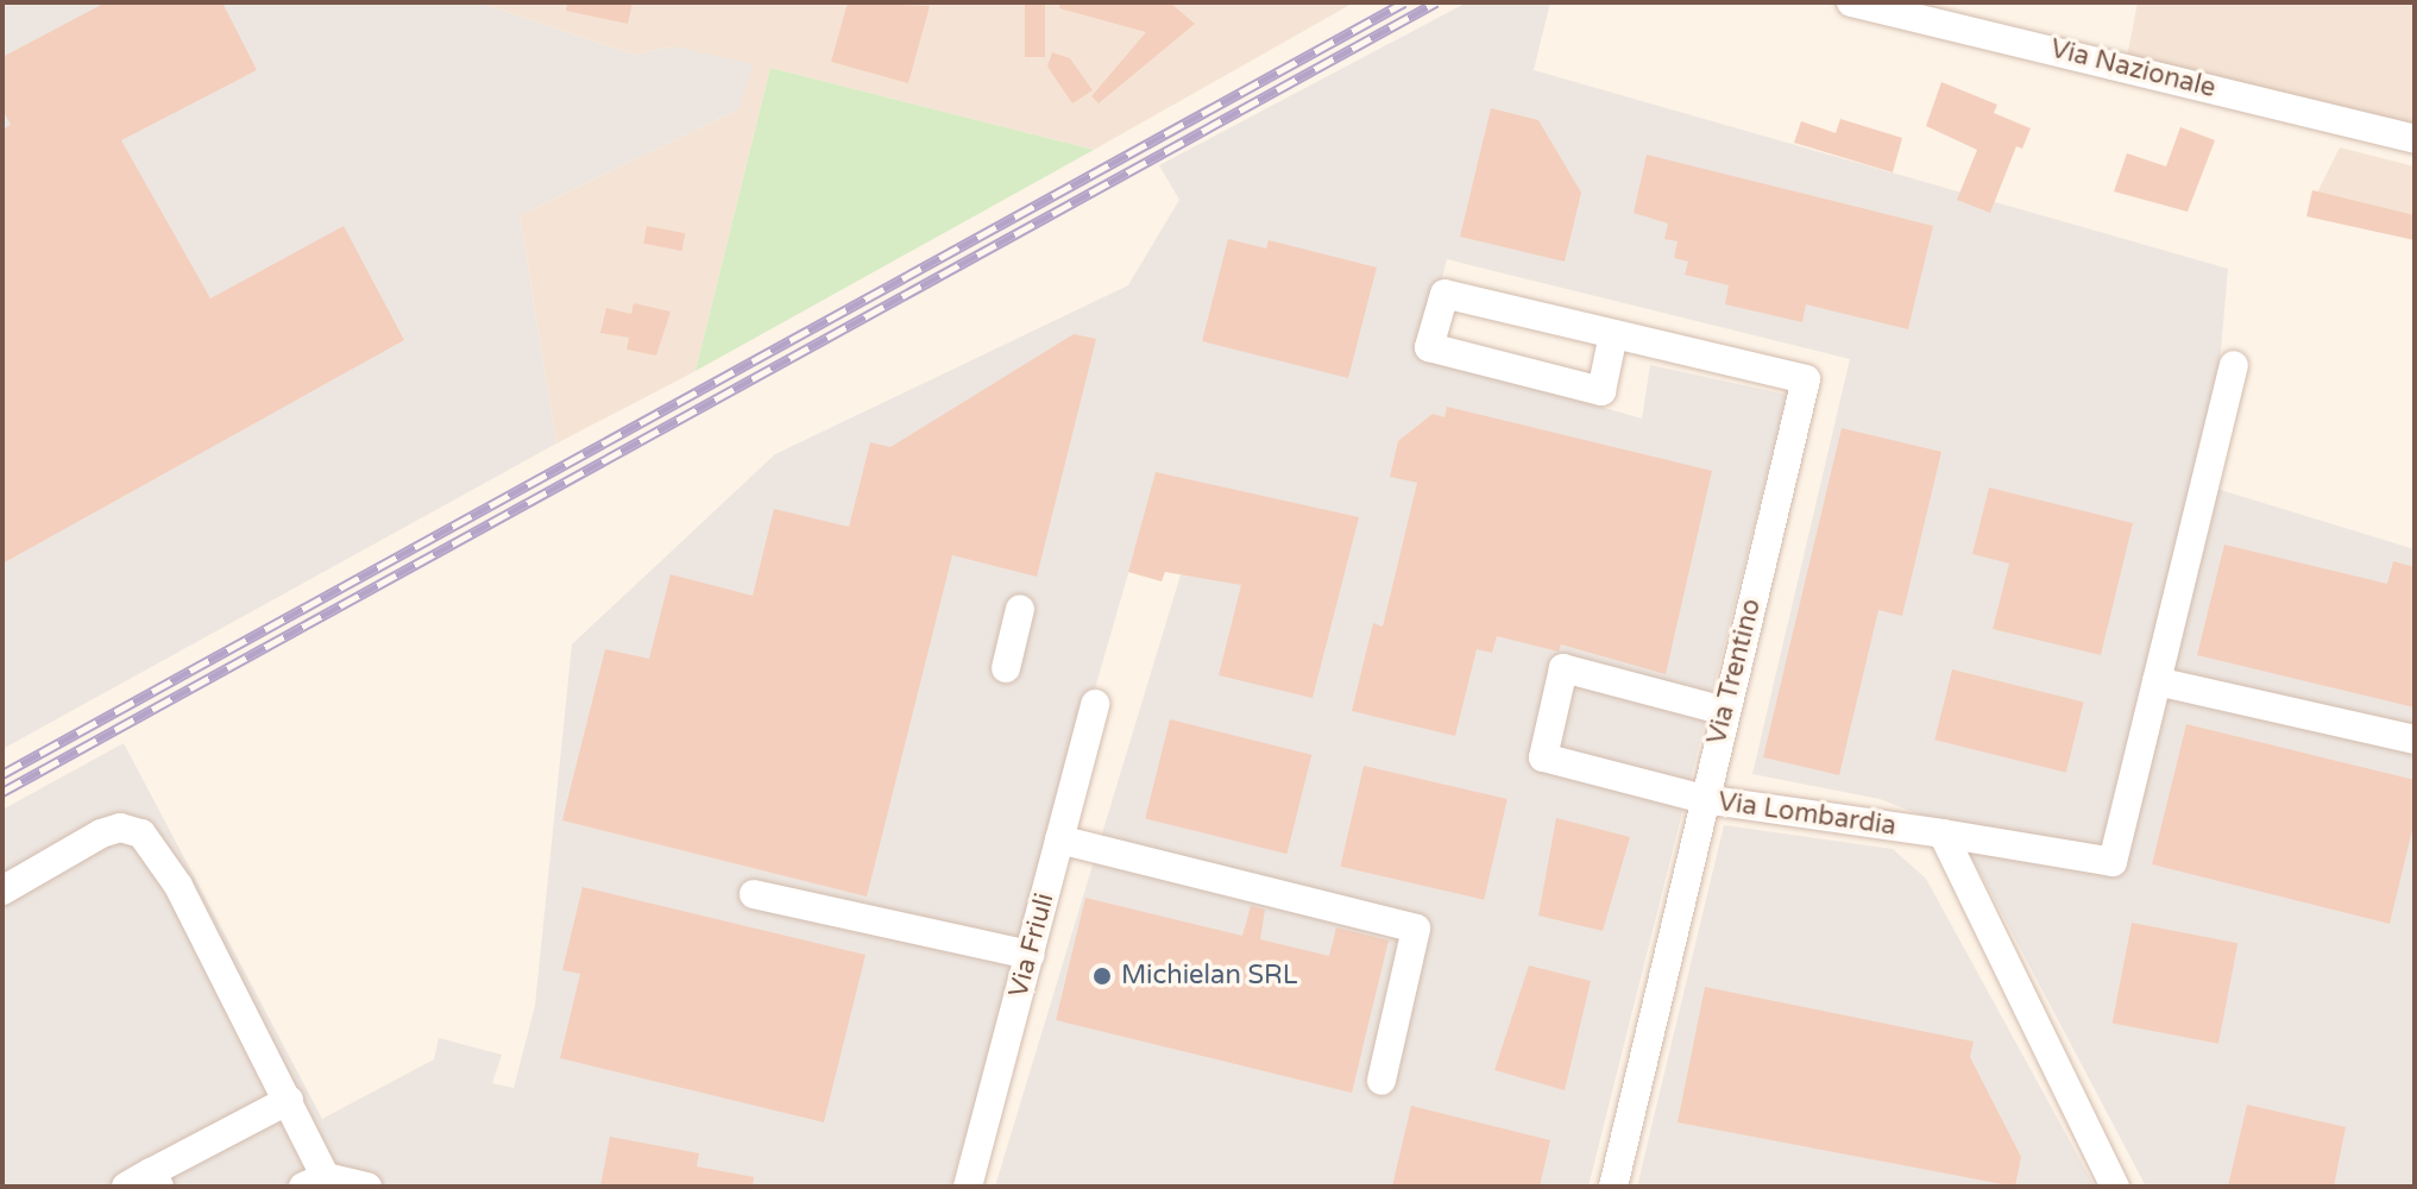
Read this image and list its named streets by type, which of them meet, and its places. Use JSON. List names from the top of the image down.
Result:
{
  "streets": {
    "street": [
      "Via Nazionale",
      "Via Trentino",
      "Via Lombardia",
      "Via Friuli"
    ]
  },
  "crossings": [
    ["Via Trentino", "Via Lombardia"]
  ],
  "places": ["Michielan SRL"]
}
